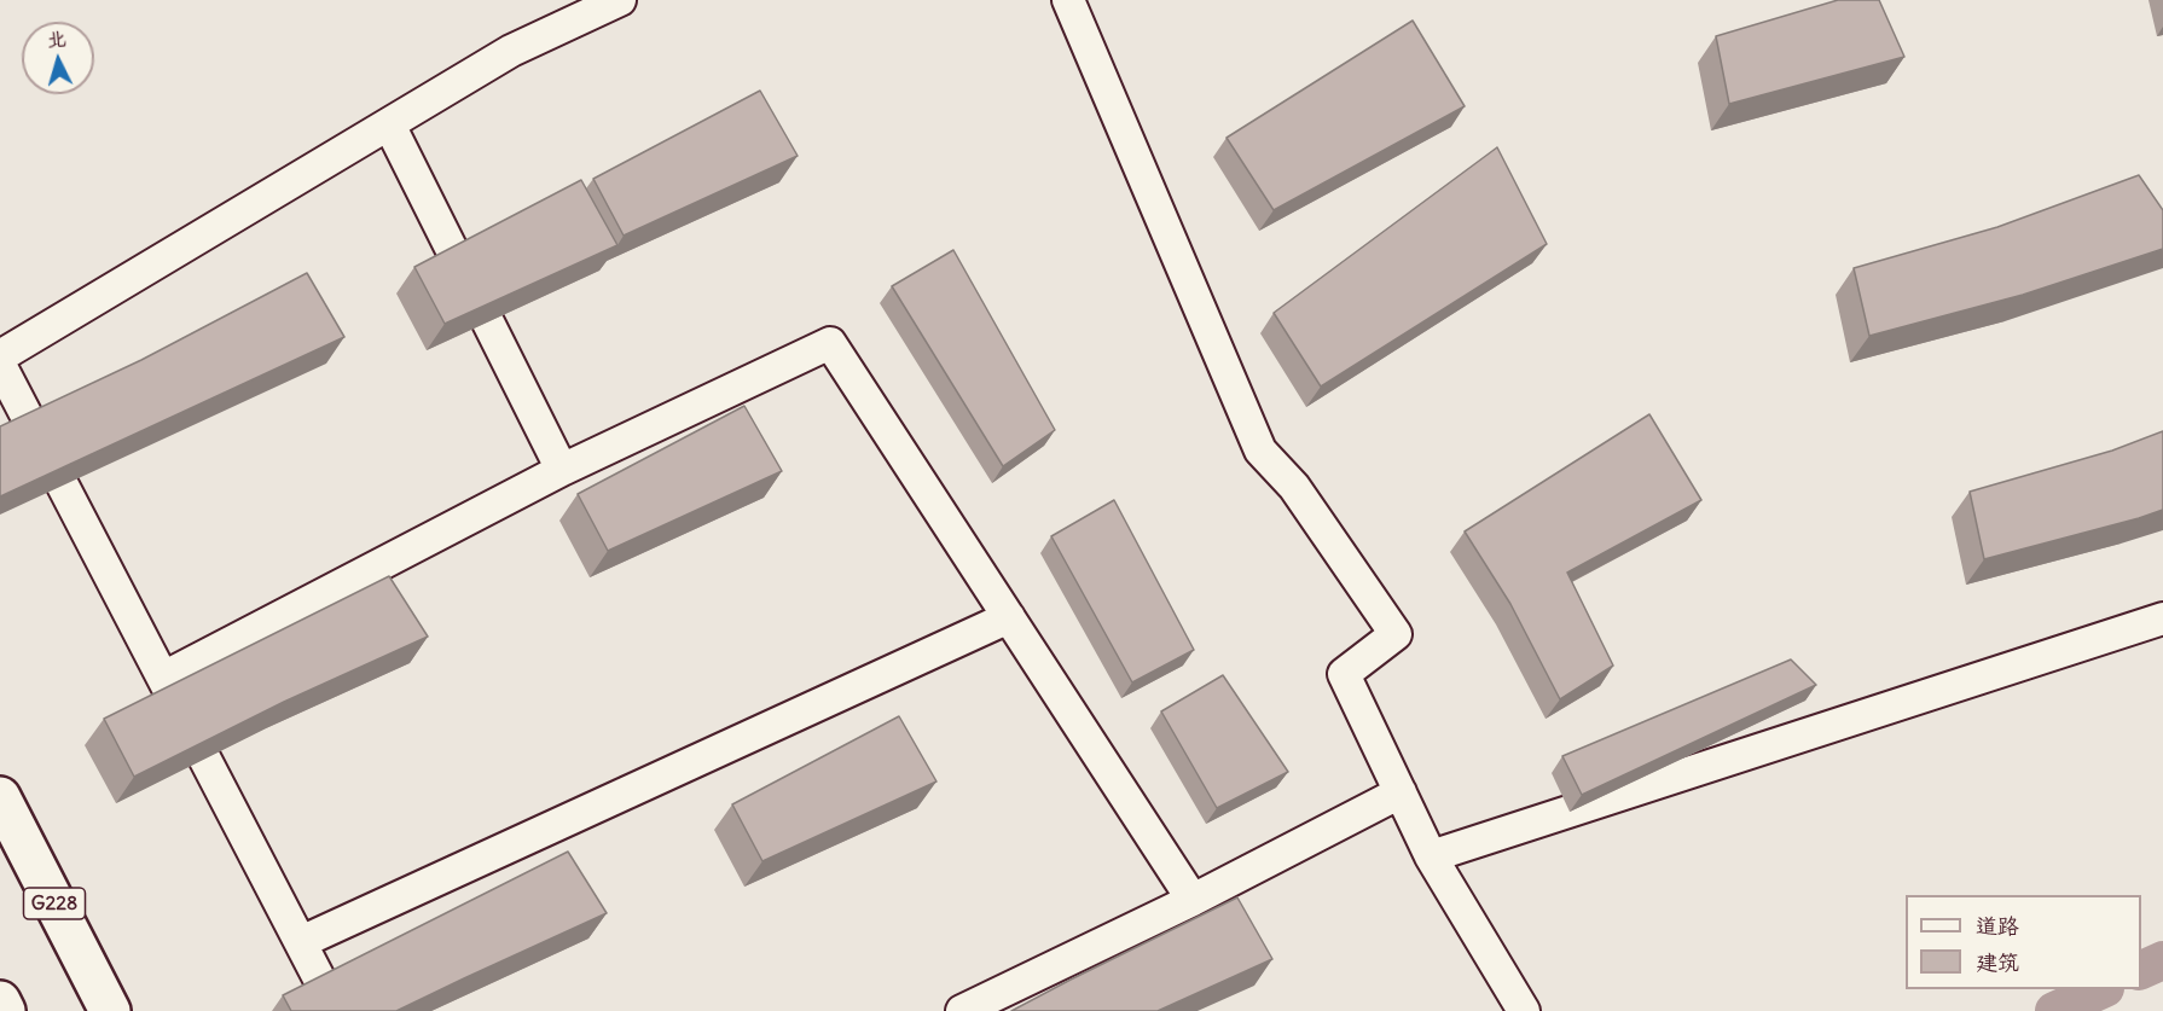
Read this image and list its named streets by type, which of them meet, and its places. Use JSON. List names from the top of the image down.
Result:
{
  "streets": {
    "highway": ["G228"]
  },
  "legend": ["道路", "建筑"],
  "north": "top"
}
